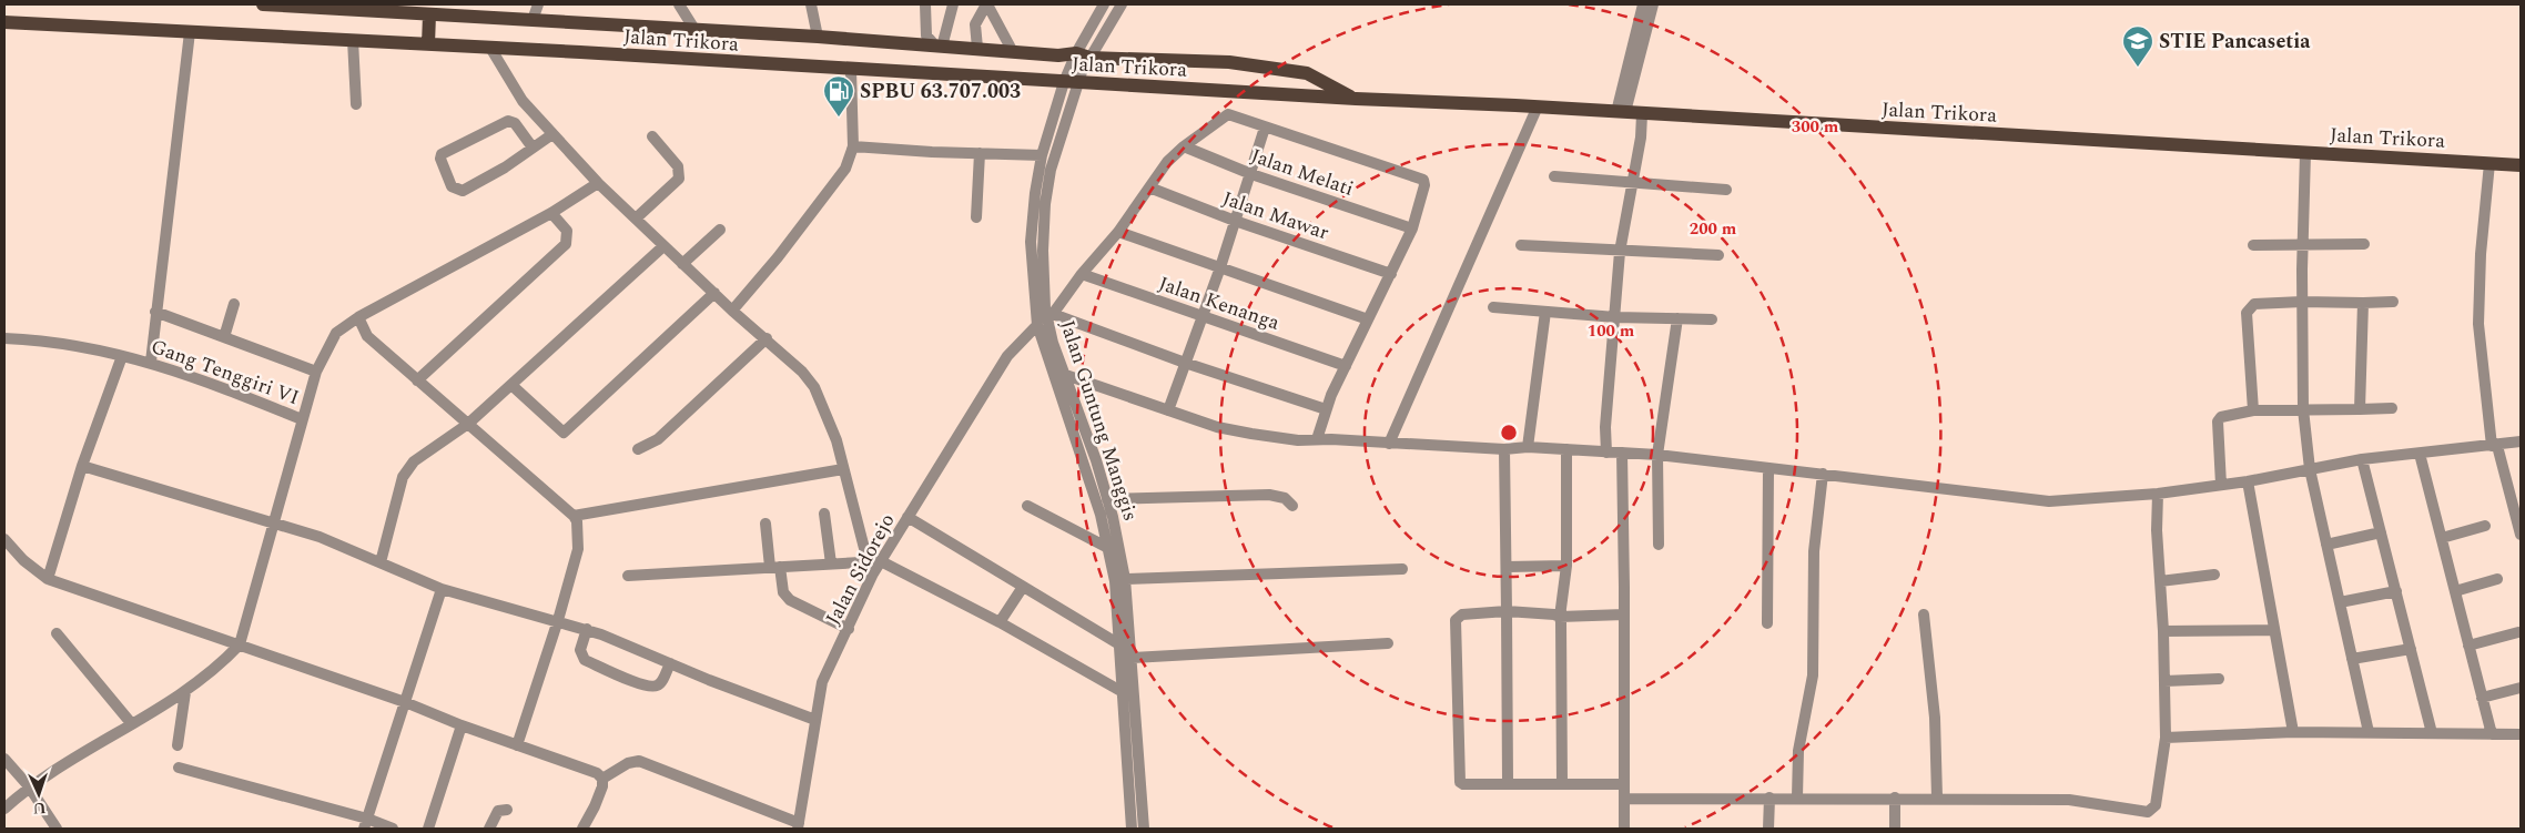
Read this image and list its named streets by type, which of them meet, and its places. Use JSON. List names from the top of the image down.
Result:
{
  "streets": {
    "main road": ["Jalan Trikora"],
    "street": [
      "Jalan Melati",
      "Jalan Mawar",
      "Jalan Kenanga",
      "Gang Tenggiri VI",
      "Jalan Guntung Manggis",
      "Jalan Sidorejo"
    ]
  },
  "crossings": [
    ["Jalan Trikora", "Jalan Guntung Manggis"],
    ["Jalan Guntung Manggis", "Jalan Sidorejo"]
  ],
  "places": {
    "school or university": ["STIE Pancasetia"],
    "fuel station": ["SPBU 63.707.003"]
  },
  "north": "bottom",
  "rings": ["300 m", "200 m", "100 m"]
}
